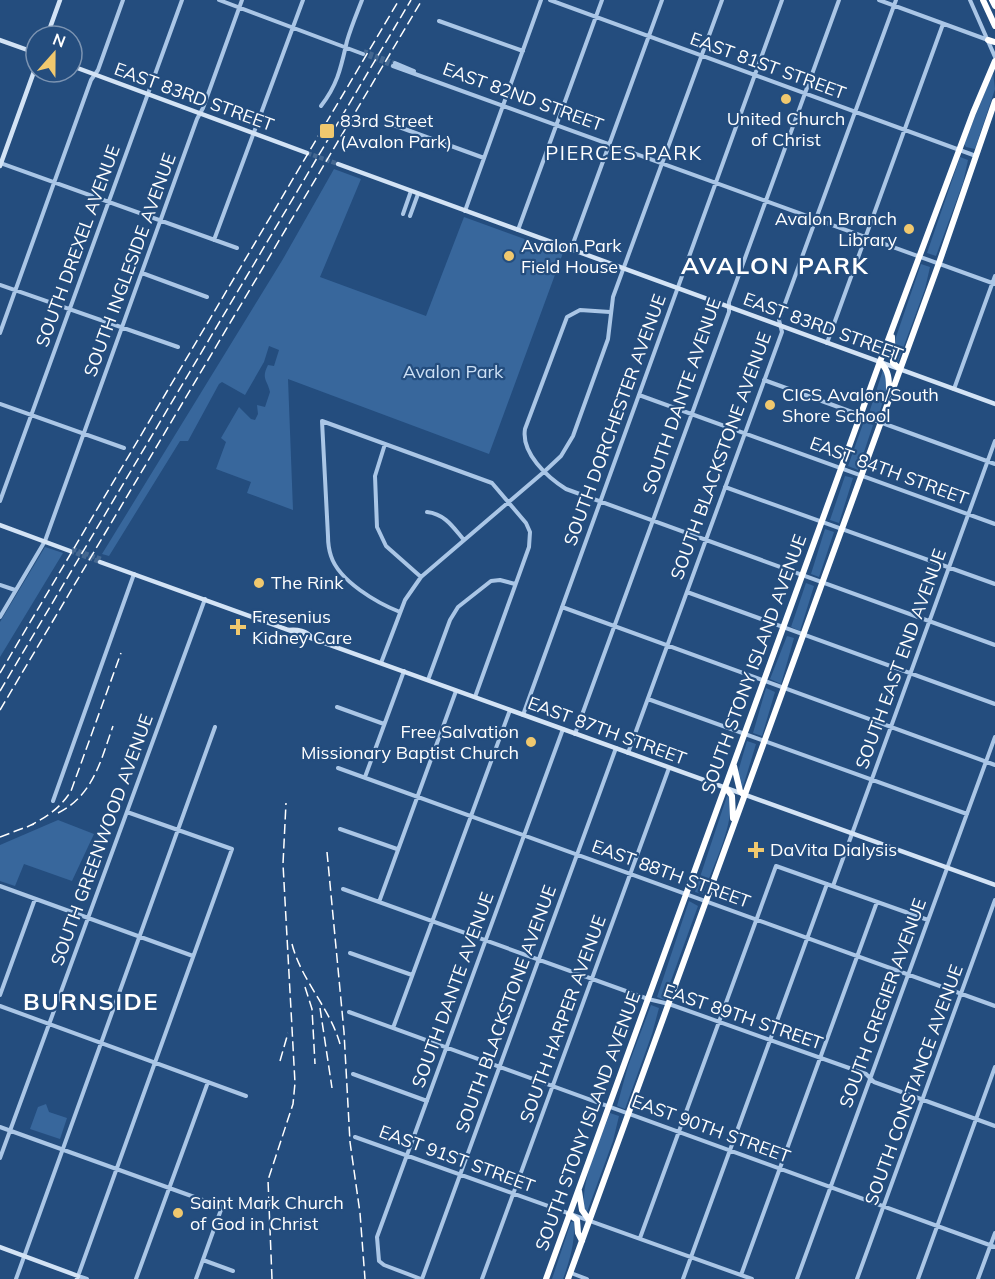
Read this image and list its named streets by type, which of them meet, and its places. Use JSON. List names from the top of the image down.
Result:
{
  "streets": {
    "highway": ["SOUTH STONY ISLAND AVENUE"],
    "main road": ["EAST 83RD STREET", "EAST 87TH STREET"],
    "street": [
      "EAST 81ST STREET",
      "EAST 82ND STREET",
      "SOUTH DREXEL AVENUE",
      "SOUTH INGLESIDE AVENUE",
      "SOUTH DANTE AVENUE",
      "SOUTH DORCHESTER AVENUE",
      "SOUTH BLACKSTONE AVENUE",
      "EAST 84TH STREET",
      "SOUTH EAST END AVENUE",
      "SOUTH GREENWOOD AVENUE",
      "EAST 88TH STREET",
      "SOUTH CREGIER AVENUE",
      "EAST 89TH STREET",
      "SOUTH HARPER AVENUE",
      "SOUTH CONSTANCE AVENUE",
      "EAST 90TH STREET",
      "EAST 91ST STREET"
    ]
  },
  "crossings": [
    ["EAST 81ST STREET", "SOUTH DANTE AVENUE"],
    ["EAST 81ST STREET", "SOUTH DORCHESTER AVENUE"],
    ["EAST 81ST STREET", "SOUTH BLACKSTONE AVENUE"],
    ["EAST 81ST STREET", "SOUTH STONY ISLAND AVENUE"],
    ["EAST 83RD STREET", "SOUTH DREXEL AVENUE"],
    ["EAST 83RD STREET", "SOUTH INGLESIDE AVENUE"],
    ["EAST 83RD STREET", "SOUTH DANTE AVENUE"],
    ["EAST 83RD STREET", "SOUTH DORCHESTER AVENUE"],
    ["EAST 83RD STREET", "SOUTH BLACKSTONE AVENUE"],
    ["EAST 83RD STREET", "SOUTH STONY ISLAND AVENUE"],
    ["EAST 82ND STREET", "SOUTH DANTE AVENUE"],
    ["EAST 82ND STREET", "SOUTH DORCHESTER AVENUE"],
    ["EAST 82ND STREET", "SOUTH BLACKSTONE AVENUE"],
    ["EAST 82ND STREET", "SOUTH STONY ISLAND AVENUE"],
    ["SOUTH DANTE AVENUE", "SOUTH BLACKSTONE AVENUE"],
    ["SOUTH DANTE AVENUE", "EAST 84TH STREET"],
    ["SOUTH DANTE AVENUE", "EAST 87TH STREET"],
    ["SOUTH DANTE AVENUE", "EAST 88TH STREET"],
    ["SOUTH DANTE AVENUE", "EAST 89TH STREET"],
    ["SOUTH DANTE AVENUE", "EAST 90TH STREET"],
    ["SOUTH DANTE AVENUE", "EAST 91ST STREET"],
    ["SOUTH DORCHESTER AVENUE", "EAST 84TH STREET"],
    ["SOUTH DORCHESTER AVENUE", "EAST 87TH STREET"],
    ["SOUTH BLACKSTONE AVENUE", "EAST 84TH STREET"],
    ["SOUTH BLACKSTONE AVENUE", "EAST 87TH STREET"],
    ["SOUTH BLACKSTONE AVENUE", "EAST 88TH STREET"],
    ["SOUTH BLACKSTONE AVENUE", "EAST 89TH STREET"],
    ["SOUTH BLACKSTONE AVENUE", "EAST 90TH STREET"],
    ["SOUTH BLACKSTONE AVENUE", "EAST 91ST STREET"],
    ["EAST 84TH STREET", "SOUTH EAST END AVENUE"],
    ["EAST 84TH STREET", "SOUTH STONY ISLAND AVENUE"],
    ["SOUTH EAST END AVENUE", "EAST 87TH STREET"],
    ["SOUTH STONY ISLAND AVENUE", "EAST 87TH STREET"],
    ["SOUTH STONY ISLAND AVENUE", "EAST 88TH STREET"],
    ["SOUTH STONY ISLAND AVENUE", "EAST 89TH STREET"],
    ["SOUTH STONY ISLAND AVENUE", "EAST 90TH STREET"],
    ["SOUTH STONY ISLAND AVENUE", "EAST 91ST STREET"],
    ["EAST 87TH STREET", "SOUTH GREENWOOD AVENUE"],
    ["EAST 87TH STREET", "SOUTH CREGIER AVENUE"],
    ["EAST 87TH STREET", "SOUTH HARPER AVENUE"],
    ["EAST 88TH STREET", "SOUTH CREGIER AVENUE"],
    ["EAST 88TH STREET", "SOUTH HARPER AVENUE"],
    ["EAST 88TH STREET", "SOUTH CONSTANCE AVENUE"],
    ["SOUTH CREGIER AVENUE", "EAST 89TH STREET"],
    ["SOUTH CREGIER AVENUE", "EAST 90TH STREET"],
    ["EAST 89TH STREET", "SOUTH HARPER AVENUE"],
    ["EAST 89TH STREET", "SOUTH CONSTANCE AVENUE"],
    ["SOUTH HARPER AVENUE", "EAST 90TH STREET"],
    ["SOUTH HARPER AVENUE", "EAST 91ST STREET"],
    ["SOUTH CONSTANCE AVENUE", "EAST 90TH STREET"]
  ],
  "districts": ["PIERCES PARK", "AVALON PARK", "BURNSIDE"],
  "parks": ["Avalon Park"],
  "places": {
    "other": [
      "United Church of Christ",
      "Avalon Branch Library",
      "Avalon Park Field House",
      "CICS Avalon/South Shore School",
      "The Rink",
      "Free Salvation Missionary Baptist Church",
      "Saint Mark Church of God in Christ"
    ],
    "transit": ["83rd Street (Avalon Park)"],
    "health": ["Fresenius Kidney Care", "DaVita Dialysis"]
  },
  "north": "top"
}
